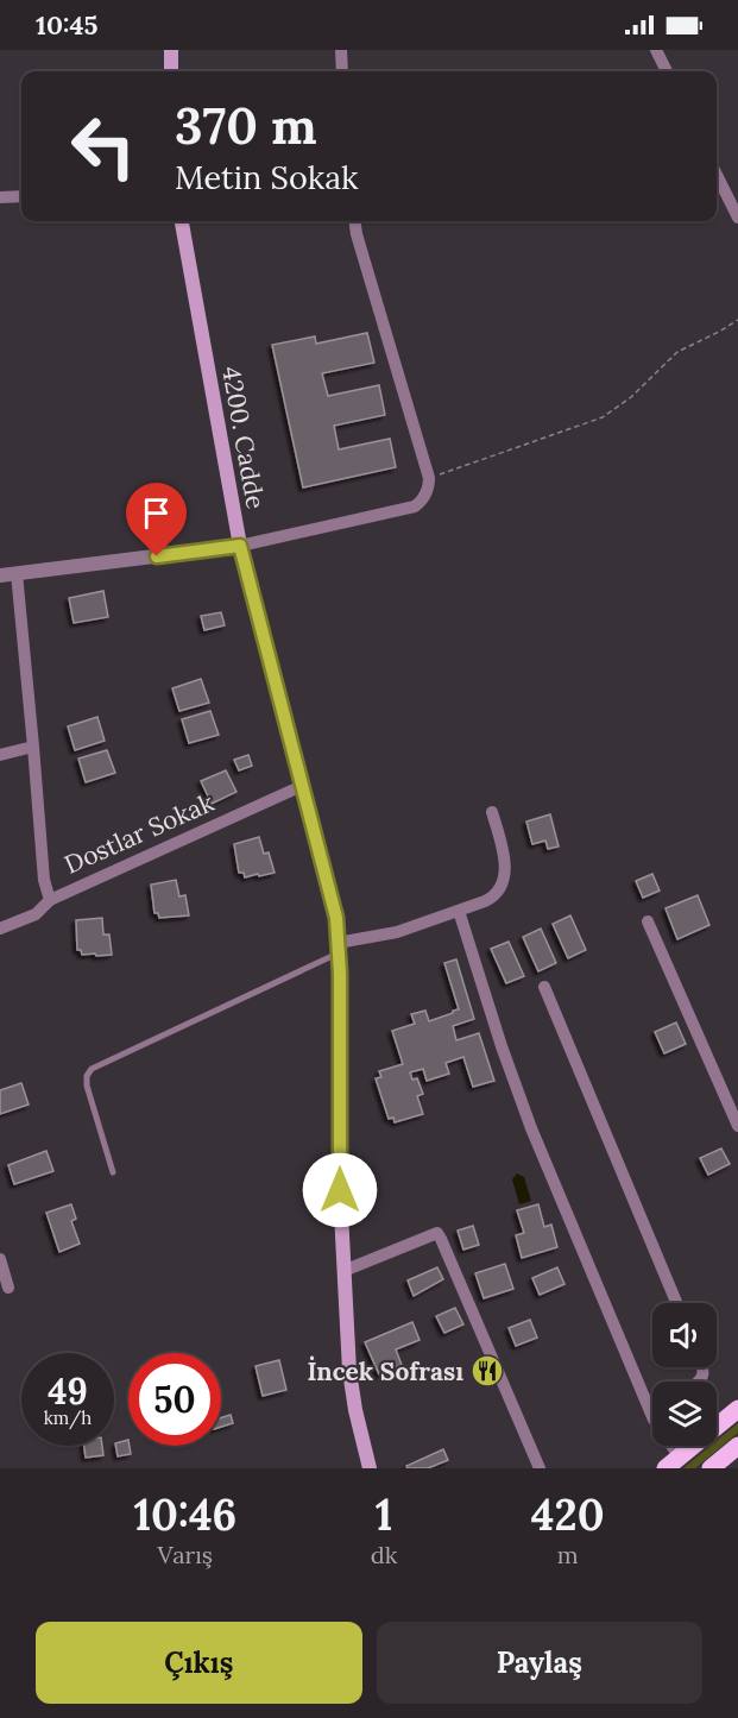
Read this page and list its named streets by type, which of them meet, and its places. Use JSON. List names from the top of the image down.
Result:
{
  "streets": {
    "main road": ["4200. Cadde"],
    "street": ["Dostlar Sokak"]
  },
  "crossings": [
    ["4200. Cadde", "Dostlar Sokak"]
  ],
  "places": {
    "restaurant": ["İncek Sofrası"]
  },
  "page": {
    "status": "10:45",
    "turn": ["370 m", "Metin Sokak"],
    "speed": "49 km/h",
    "limit": "50",
    "eta": [
      "10:46",
      "Varış",
      "1",
      "dk",
      "420",
      "m"
    ],
    "buttons": ["Çıkış", "Paylaş"]
  }
}
